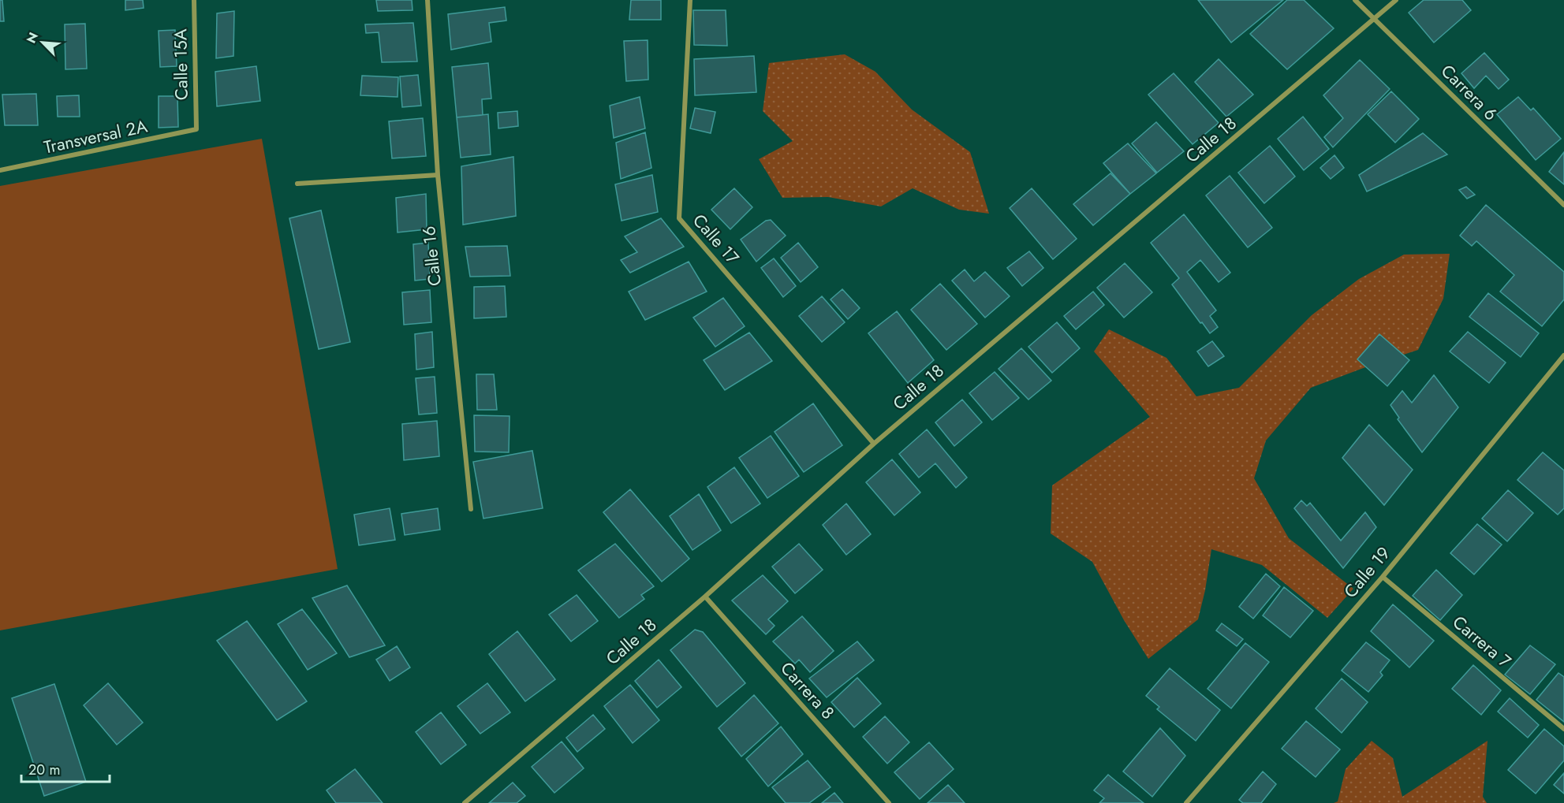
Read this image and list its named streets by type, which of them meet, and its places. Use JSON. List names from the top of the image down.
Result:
{
  "streets": {
    "street": [
      "Calle 15A",
      "Carrera 6",
      "Transversal 2A",
      "Calle 18",
      "Calle 17",
      "Calle 16",
      "Calle 19",
      "Carrera 7",
      "Carrera 8"
    ]
  },
  "crossings": [
    ["Calle 15A", "Transversal 2A"],
    ["Carrera 6", "Calle 18"],
    ["Calle 18", "Calle 17"],
    ["Calle 18", "Carrera 8"],
    ["Calle 19", "Carrera 7"]
  ],
  "scale_bar": "20 m",
  "north": "top left"
}
